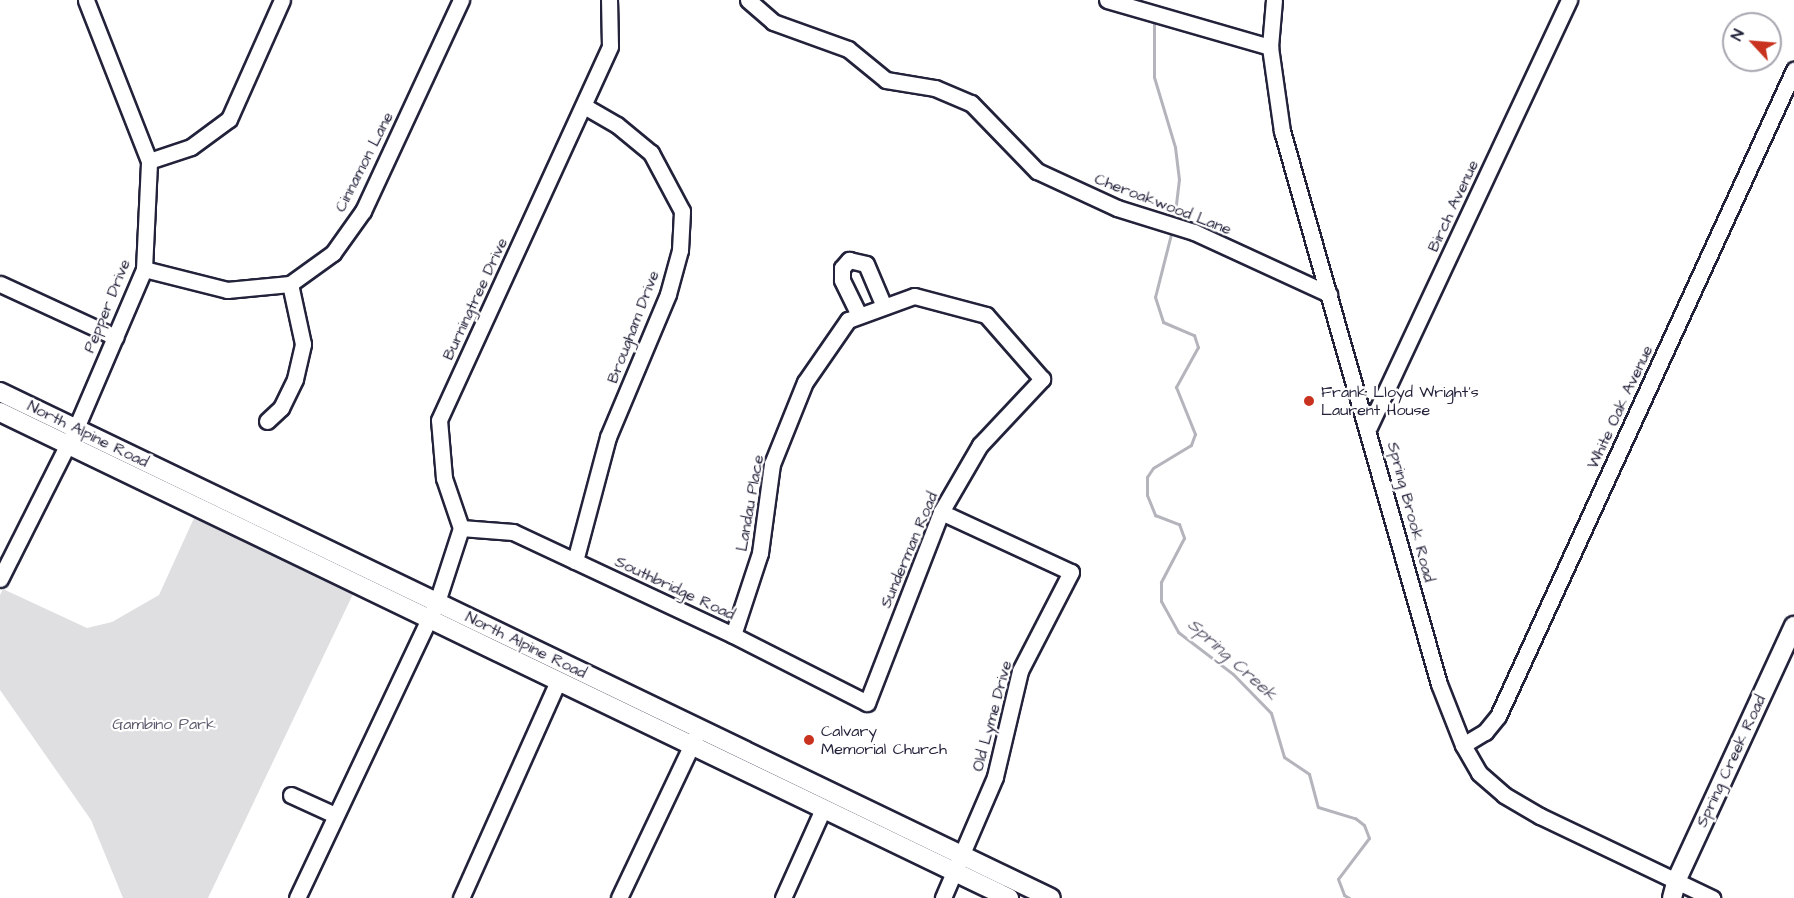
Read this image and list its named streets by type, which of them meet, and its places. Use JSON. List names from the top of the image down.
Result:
{
  "streets": {
    "main road": ["North Alpine Road", "Spring Creek Road"],
    "street": [
      "Cinnamon Lane",
      "Cheroakwood Lane",
      "Birch Avenue",
      "Burningtree Drive",
      "Pepper Drive",
      "Brougham Drive",
      "White Oak Avenue",
      "Landau Place",
      "Spring Brook Road",
      "Sunderman Road",
      "Southbridge Road",
      "Old Lyme Drive"
    ]
  },
  "crossings": [
    ["Cheroakwood Lane", "Spring Brook Road"],
    ["Birch Avenue", "Spring Brook Road"],
    ["Burningtree Drive", "Brougham Drive"],
    ["Burningtree Drive", "Southbridge Road"],
    ["Pepper Drive", "North Alpine Road"],
    ["Brougham Drive", "Southbridge Road"],
    ["White Oak Avenue", "Spring Brook Road"],
    ["North Alpine Road", "Old Lyme Drive"],
    ["Landau Place", "Sunderman Road"],
    ["Landau Place", "Southbridge Road"],
    ["Spring Brook Road", "Spring Creek Road"],
    ["Sunderman Road", "Southbridge Road"],
    ["Sunderman Road", "Old Lyme Drive"]
  ],
  "water": ["Spring Creek"],
  "parks": ["Gambino Park"],
  "places": ["Frank Lloyd Wright's Laurent House", "Calvary Memorial Church"],
  "north": "top left"
}
